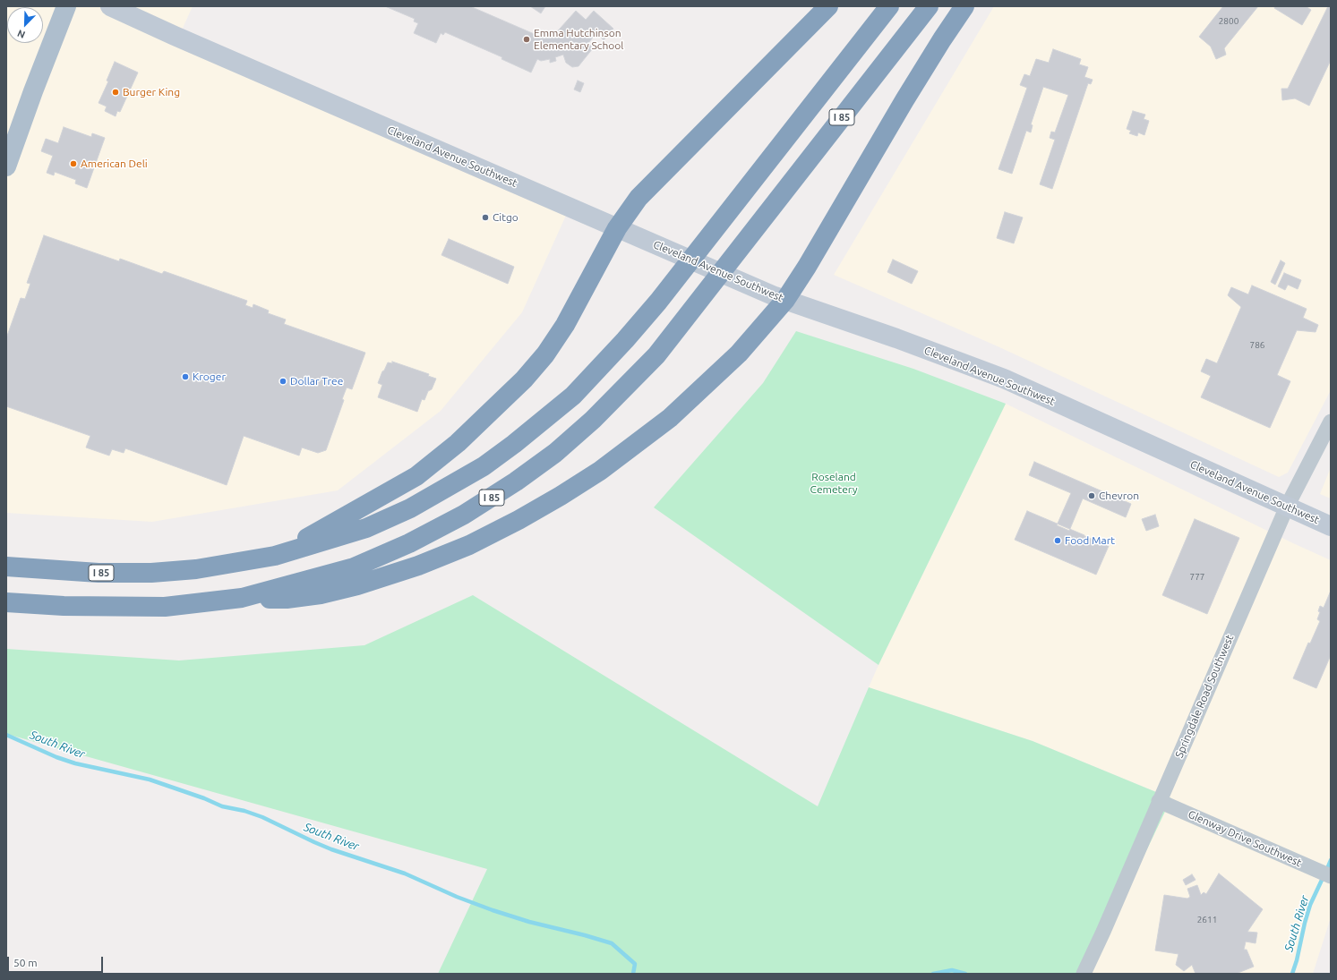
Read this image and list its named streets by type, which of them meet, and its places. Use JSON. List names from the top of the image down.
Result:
{
  "streets": {
    "highway": ["I 85"],
    "main road": ["Cleveland Avenue Southwest"],
    "street": ["Springdale Road Southwest", "Glenway Drive Southwest"]
  },
  "crossings": [
    ["Cleveland Avenue Southwest", "Springdale Road Southwest"],
    ["Springdale Road Southwest", "Glenway Drive Southwest"]
  ],
  "water": ["South River"],
  "parks": ["Roseland Cemetery"],
  "places": [
    "Emma Hutchinson Elementary School",
    "Burger King",
    "American Deli",
    "Citgo",
    "Kroger",
    "Dollar Tree",
    "Chevron",
    "Food Mart"
  ],
  "house_numbers": [
    "2800",
    "786",
    "777",
    "2611"
  ],
  "scale_bar": "50 m",
  "north": "bottom left"
}
